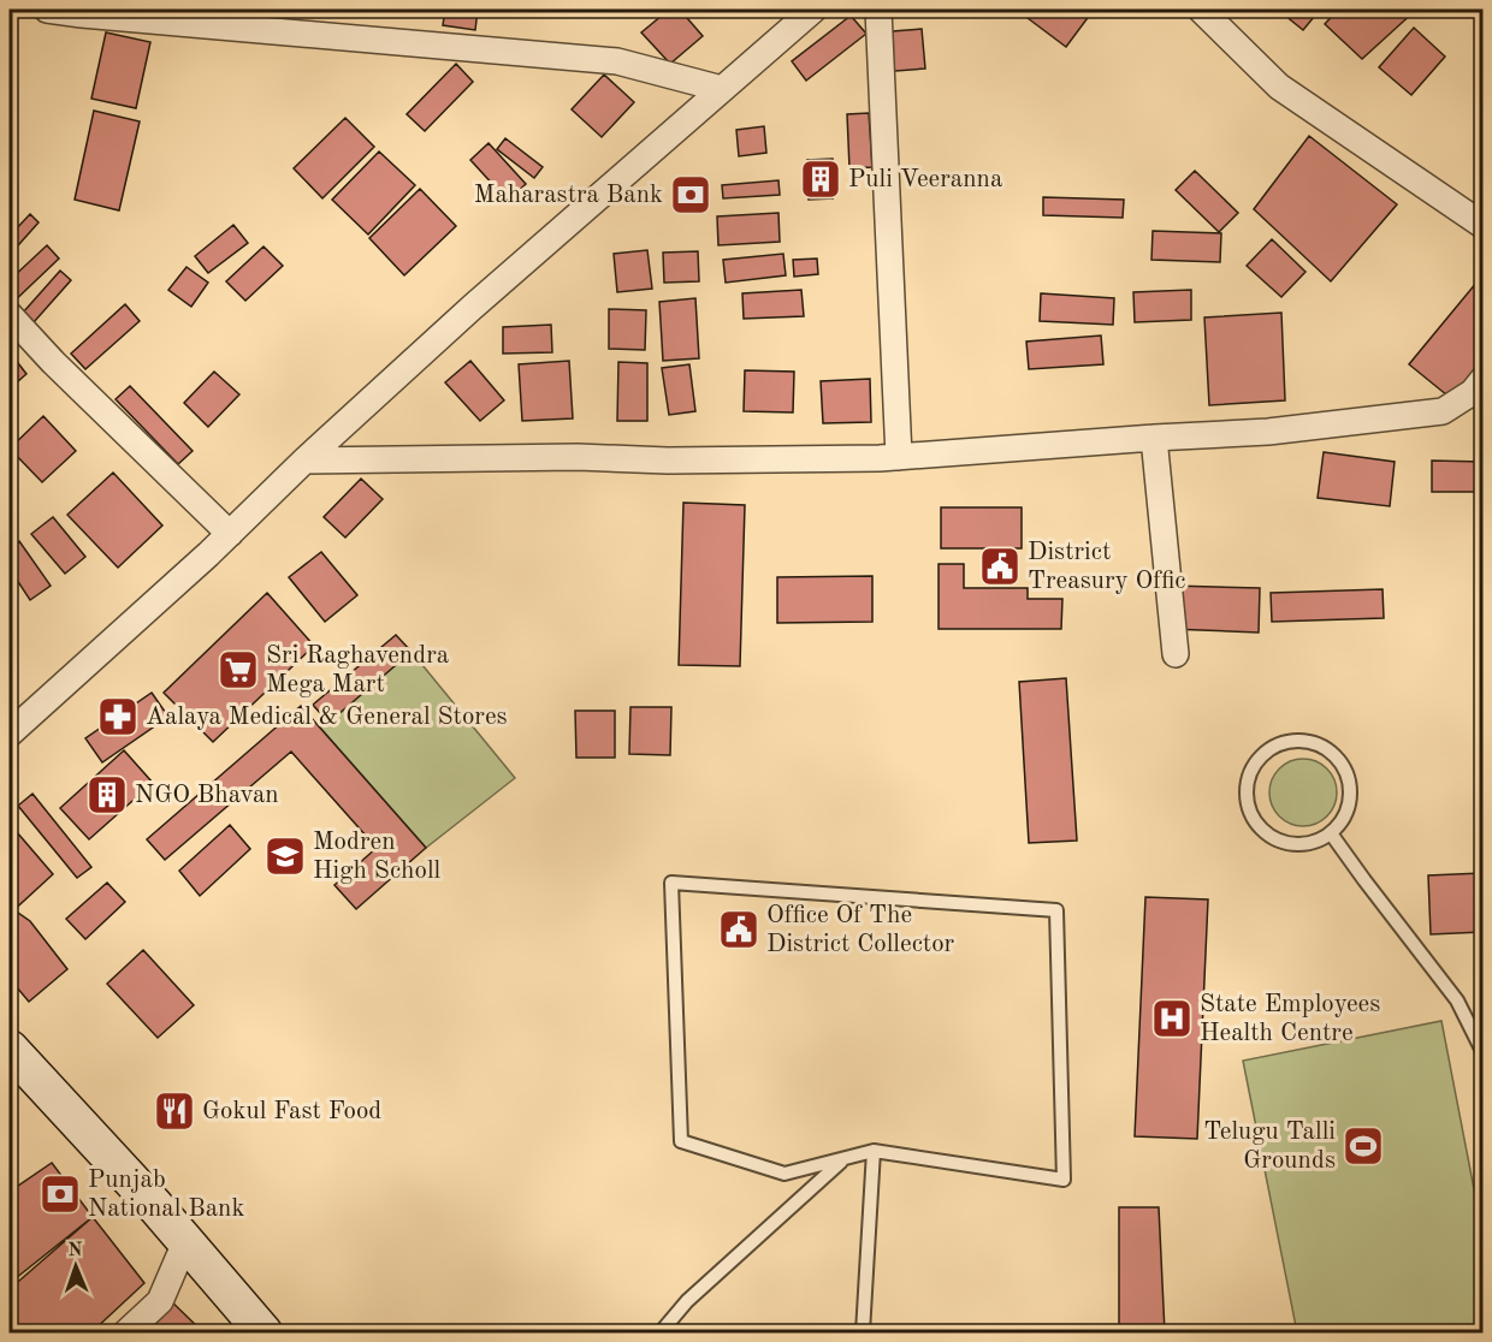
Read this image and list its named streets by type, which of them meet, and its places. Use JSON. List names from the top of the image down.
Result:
{
  "places": {
    "building": ["Puli Veeranna", "NGO Bhavan"],
    "bank": ["Maharastra Bank", "Punjab National Bank"],
    "public building": ["District Treasury Offic", "Office Of The District Collector"],
    "supermarket": ["Sri Raghavendra Mega Mart"],
    "pharmacy": ["Aalaya Medical & General Stores"],
    "school or university": ["Modren High Scholl"],
    "hospital": ["State Employees Health Centre"],
    "restaurant": ["Gokul Fast Food"],
    "sports": ["Telugu Talli Grounds"]
  },
  "north": "top"
}
